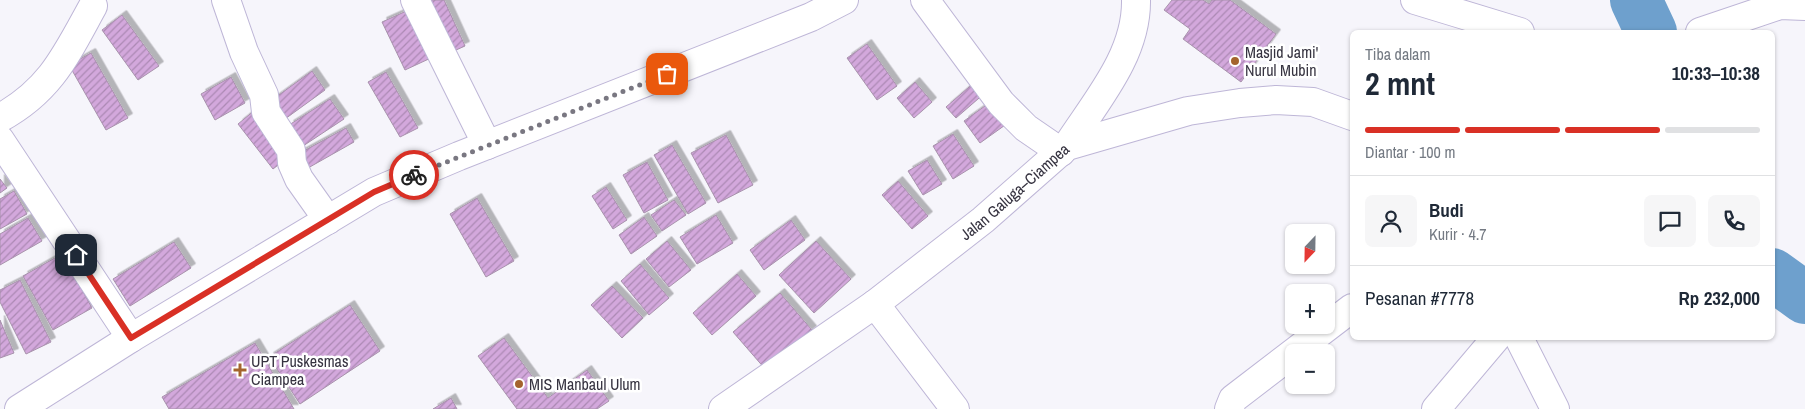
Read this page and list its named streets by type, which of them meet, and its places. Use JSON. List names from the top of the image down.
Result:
{
  "streets": {
    "street": ["Jalan Galuga–Ciampea"]
  },
  "places": {
    "other": ["Masjid Jami' Nurul Mubin", "MIS Manbaul Ulum"],
    "health": ["UPT Puskesmas Ciampea"]
  },
  "north": "bottom",
  "page": {
    "heading": ["2 mnt", "Tiba dalam", "10:33–10:38"],
    "panel": [
      "Budi",
      "Kurir · 4.7",
      "Pesanan #7778",
      "Rp 232,000"
    ],
    "bar": "Diantar · 100 m",
    "map_buttons": ["+", "−"]
  }
}
